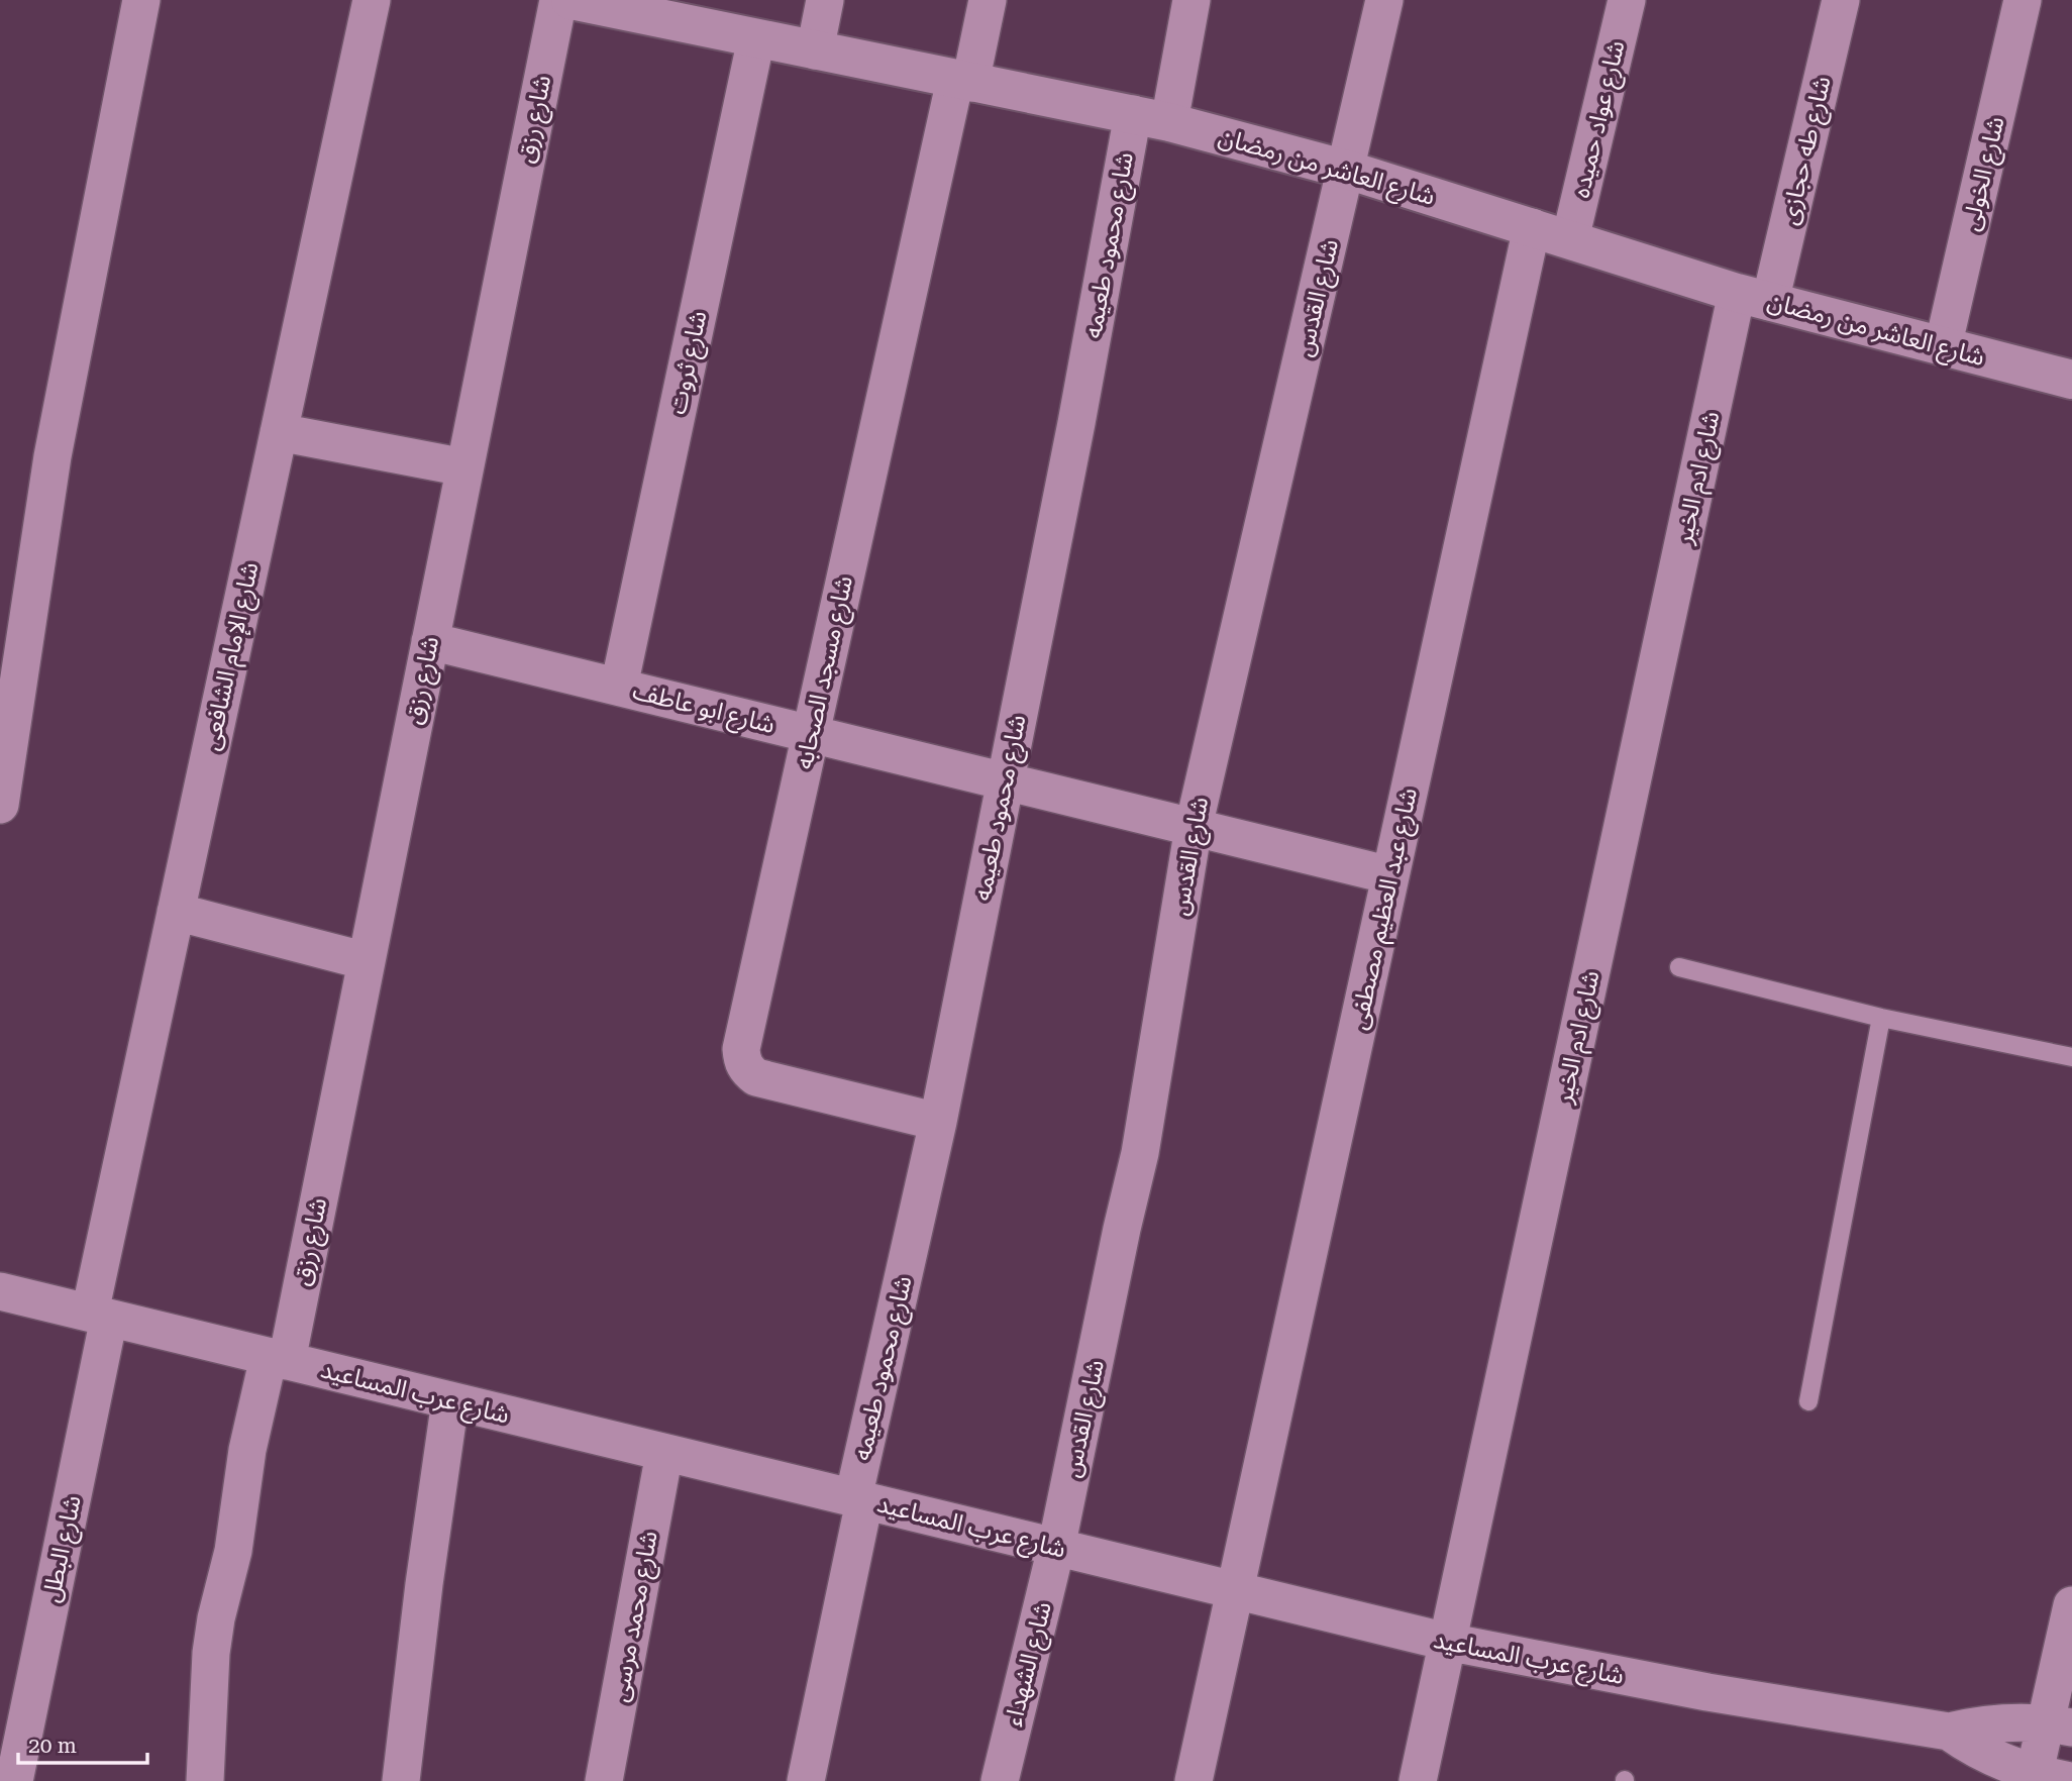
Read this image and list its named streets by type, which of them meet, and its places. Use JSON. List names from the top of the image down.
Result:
{
  "streets": {
    "street": [
      "شارع رزق",
      "شارع عواد حميده",
      "شارع طه حجازى",
      "شارع العاشر من رمضان",
      "شارع الخولى",
      "شارع محمود طعيمه",
      "شارع القدس",
      "شارع ثروت",
      "شارع ادم الخير",
      "شارع الإمام الشافعى",
      "شارع مسجد الصحابه",
      "شارع ابو عاطف",
      "شارع عبد العظيم مصطفى",
      "شارع عرب المساعيد",
      "شارع البطل",
      "شارع محمد مرسى",
      "شارع الشهداء"
    ]
  },
  "crossings": [
    ["شارع رزق", "شارع ابو عاطف"],
    ["شارع رزق", "شارع عرب المساعيد"],
    ["شارع عواد حميده", "شارع العاشر من رمضان"],
    ["شارع طه حجازى", "شارع العاشر من رمضان"],
    ["شارع طه حجازى", "شارع ادم الخير"],
    ["شارع العاشر من رمضان", "شارع الخولى"],
    ["شارع العاشر من رمضان", "شارع محمود طعيمه"],
    ["شارع العاشر من رمضان", "شارع القدس"],
    ["شارع العاشر من رمضان", "شارع ثروت"],
    ["شارع العاشر من رمضان", "شارع ادم الخير"],
    ["شارع العاشر من رمضان", "شارع مسجد الصحابه"],
    ["شارع العاشر من رمضان", "شارع عبد العظيم مصطفى"],
    ["شارع محمود طعيمه", "شارع مسجد الصحابه"],
    ["شارع محمود طعيمه", "شارع ابو عاطف"],
    ["شارع محمود طعيمه", "شارع عرب المساعيد"],
    ["شارع القدس", "شارع ابو عاطف"],
    ["شارع القدس", "شارع عرب المساعيد"],
    ["شارع القدس", "شارع الشهداء"],
    ["شارع ثروت", "شارع ابو عاطف"],
    ["شارع ادم الخير", "شارع عرب المساعيد"],
    ["شارع الإمام الشافعى", "شارع عرب المساعيد"],
    ["شارع الإمام الشافعى", "شارع البطل"],
    ["شارع مسجد الصحابه", "شارع ابو عاطف"],
    ["شارع ابو عاطف", "شارع عبد العظيم مصطفى"],
    ["شارع عبد العظيم مصطفى", "شارع عرب المساعيد"],
    ["شارع عرب المساعيد", "شارع البطل"],
    ["شارع عرب المساعيد", "شارع محمد مرسى"],
    ["شارع عرب المساعيد", "شارع الشهداء"]
  ],
  "scale_bar": "20 m"
}
